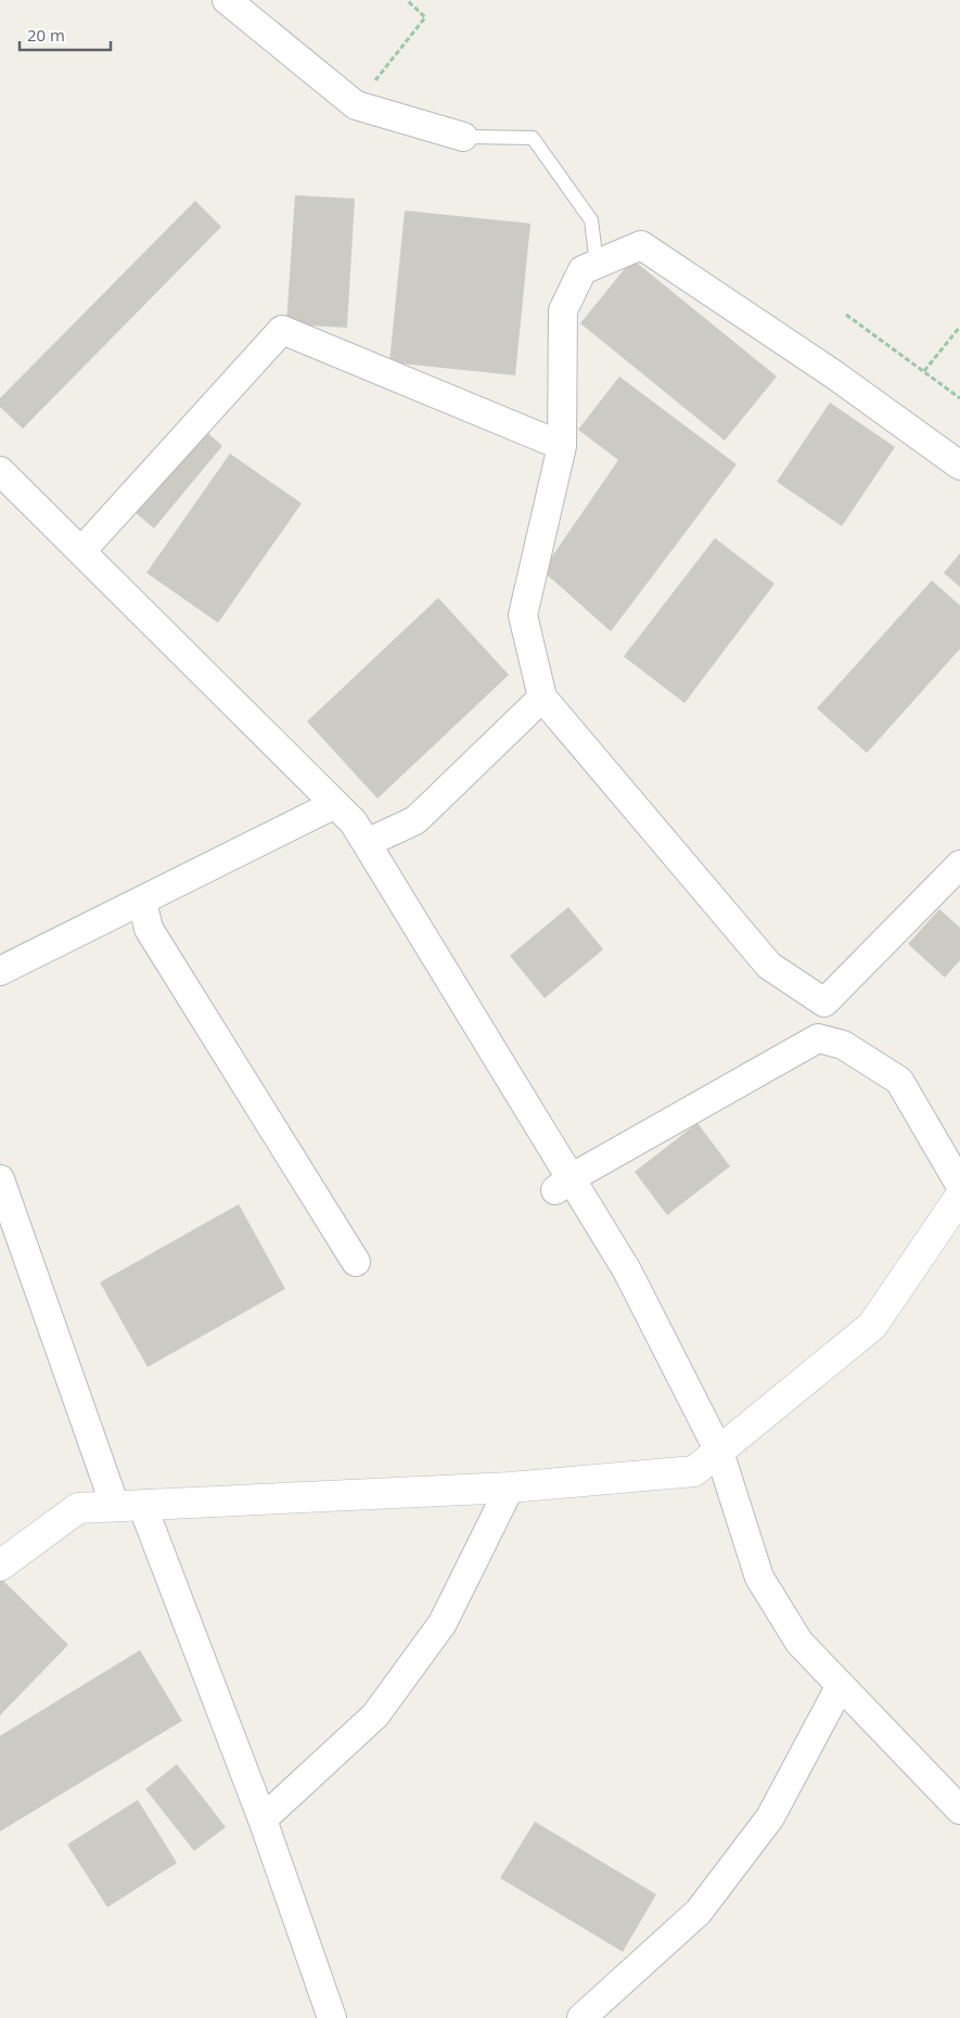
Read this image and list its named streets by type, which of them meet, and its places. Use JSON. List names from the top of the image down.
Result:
{
  "scale_bar": "20 m"
}
